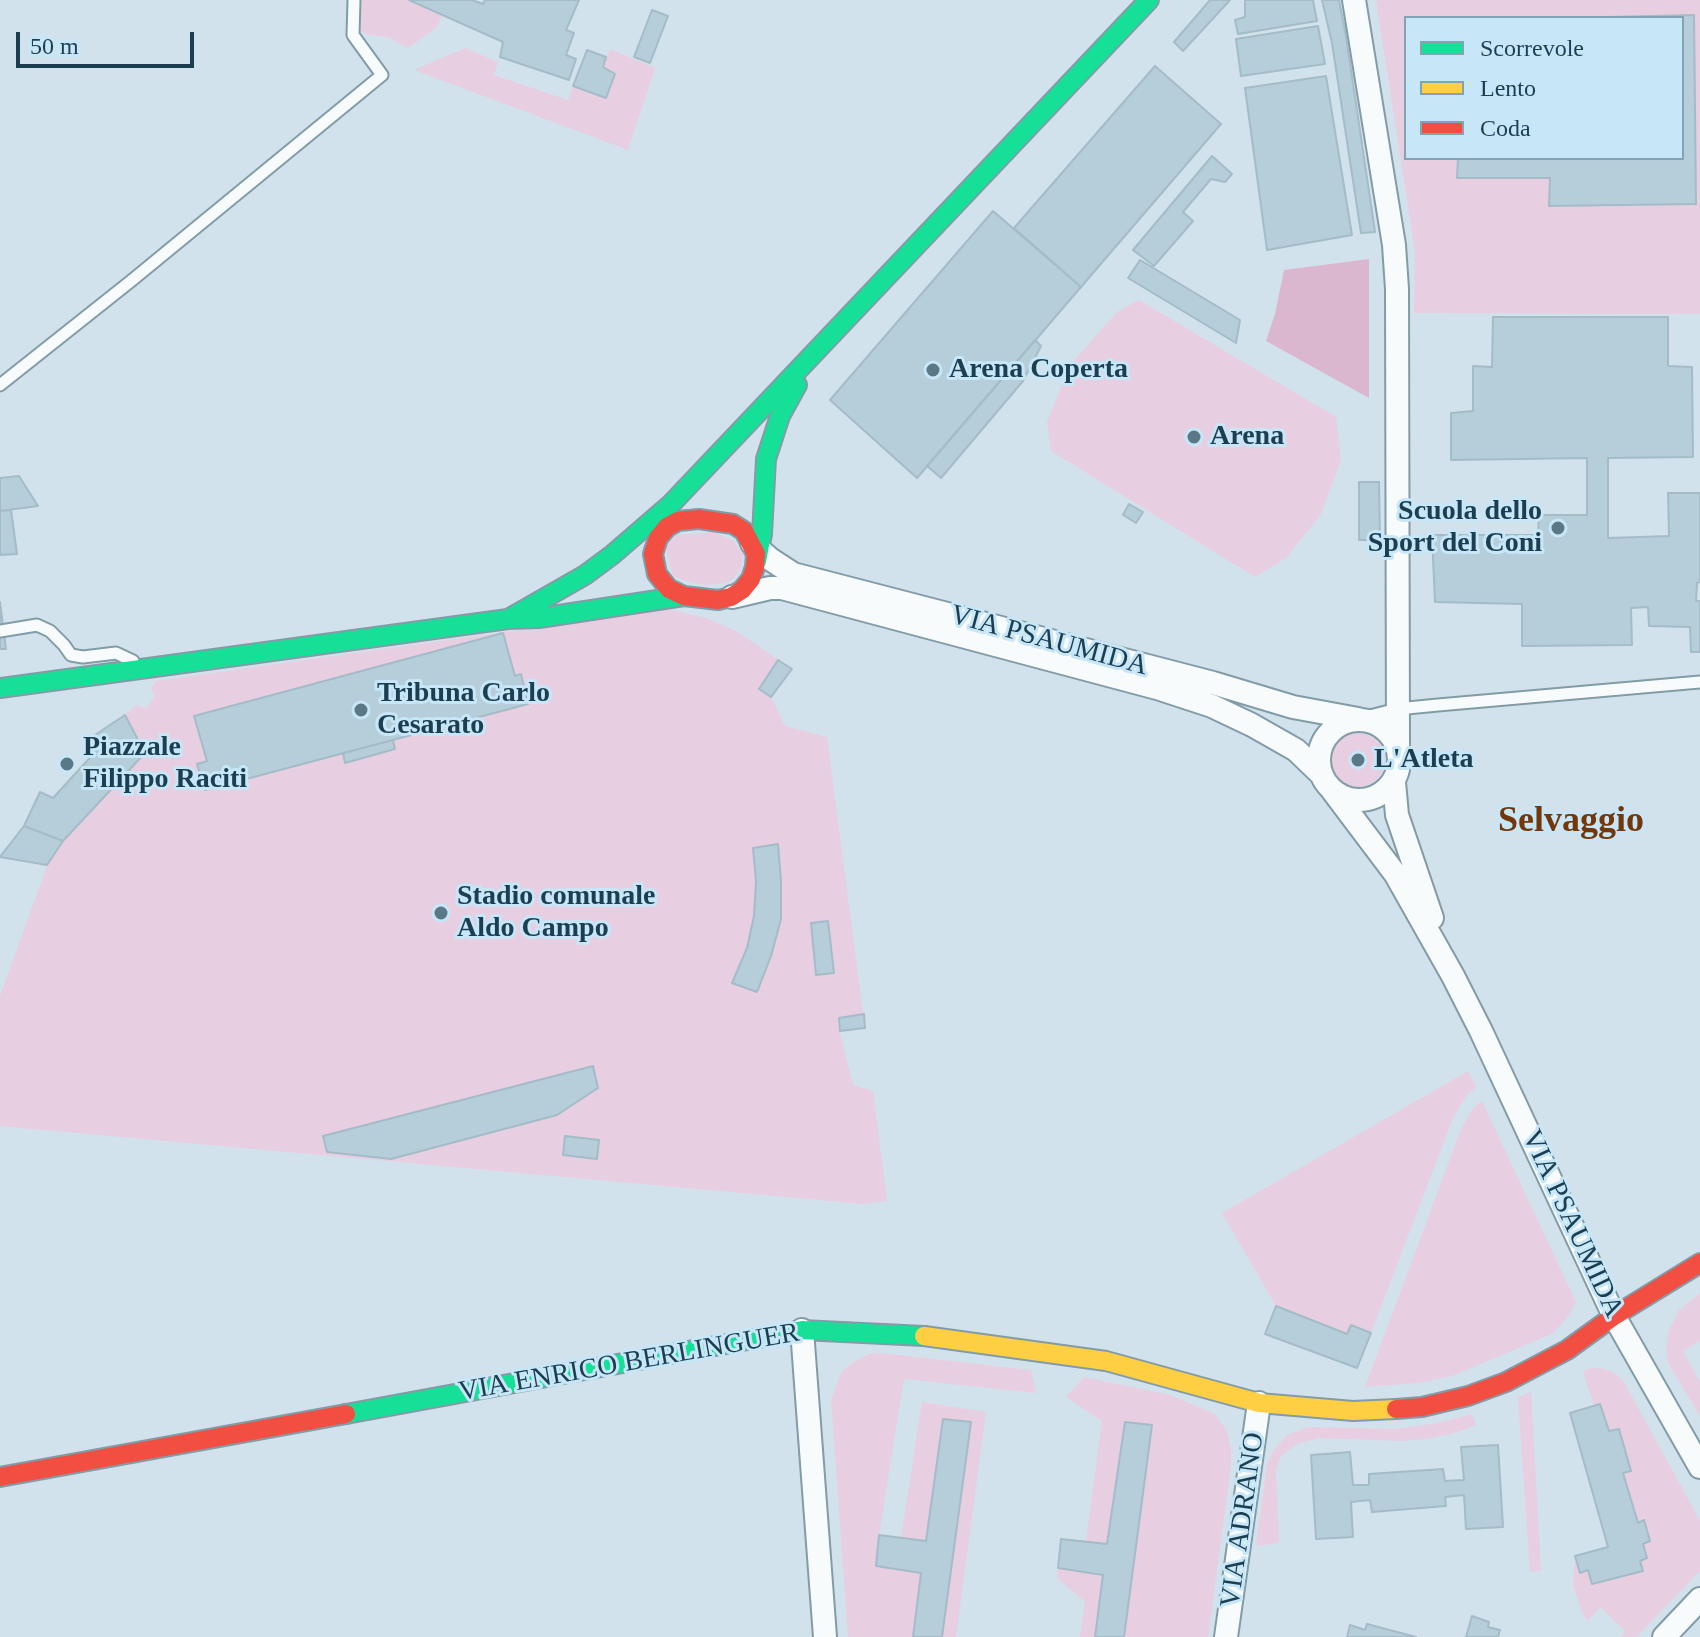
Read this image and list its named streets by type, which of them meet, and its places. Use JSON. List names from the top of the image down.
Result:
{
  "streets": {
    "main road": ["VIA ENRICO BERLINGUER"],
    "street": ["VIA PSAUMIDA", "VIA ADRANO"]
  },
  "crossings": [
    ["VIA PSAUMIDA", "VIA ENRICO BERLINGUER"],
    ["VIA ENRICO BERLINGUER", "VIA ADRANO"]
  ],
  "districts": ["Selvaggio"],
  "places": [
    "Arena Coperta",
    "Arena",
    "Scuola dello Sport del Coni",
    "Tribuna Carlo Cesarato",
    "L'Atleta",
    "Piazzale Filippo Raciti",
    "Stadio comunale Aldo Campo"
  ],
  "legend": ["Scorrevole", "Lento", "Coda"],
  "scale_bar": "50 m"
}
